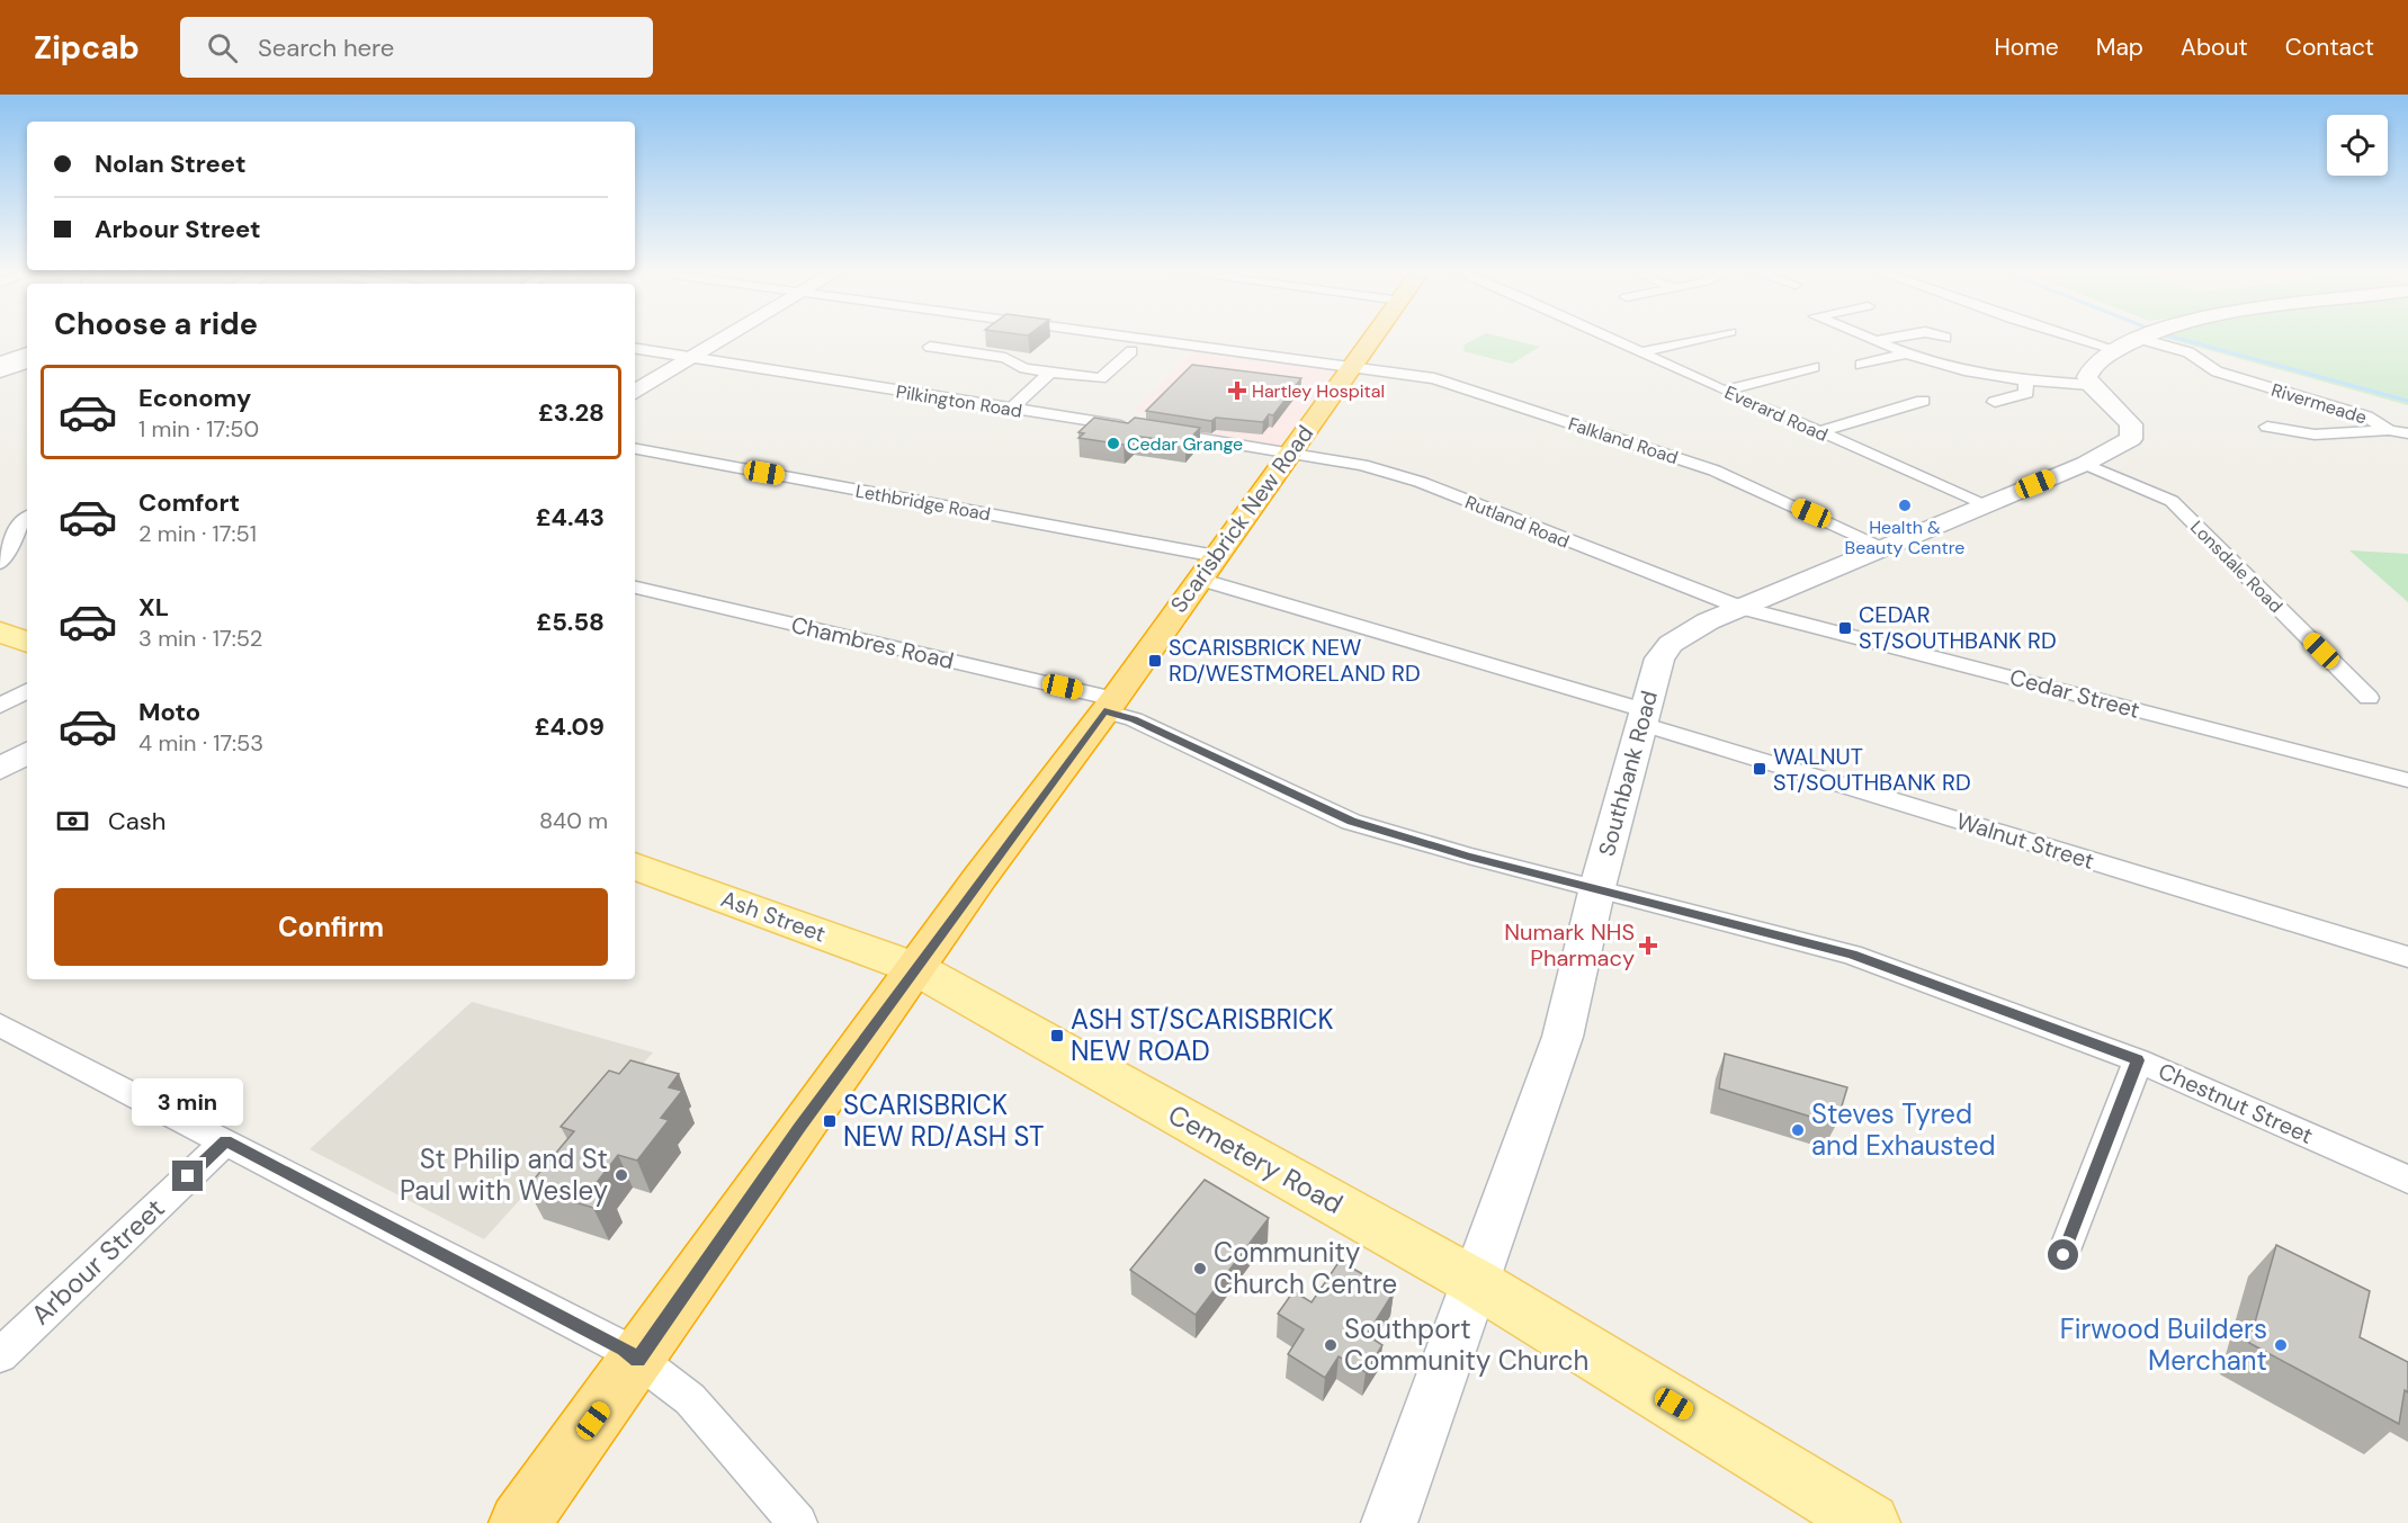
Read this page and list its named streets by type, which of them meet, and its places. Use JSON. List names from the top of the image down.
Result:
{
  "streets": {
    "highway": ["Scarisbrick New Road"],
    "main road": ["Ash Street", "Cemetery Road"],
    "street": [
      "Pilkington Road",
      "Rivermeade",
      "Everard Road",
      "Falkland Road",
      "Lethbridge Road",
      "Rutland Road",
      "Lonsdale Road",
      "Chambres Road",
      "Cedar Street",
      "Southbank Road",
      "Walnut Street",
      "Chestnut Street",
      "Arbour Street"
    ]
  },
  "crossings": [
    ["Everard Road", "Southbank Road"],
    ["Falkland Road", "Scarisbrick New Road"],
    ["Falkland Road", "Southbank Road"],
    ["Lethbridge Road", "Scarisbrick New Road"],
    ["Lethbridge Road", "Southbank Road"],
    ["Lethbridge Road", "Walnut Street"],
    ["Scarisbrick New Road", "Rutland Road"],
    ["Scarisbrick New Road", "Chambres Road"],
    ["Scarisbrick New Road", "Ash Street"],
    ["Scarisbrick New Road", "Cemetery Road"],
    ["Rutland Road", "Cedar Street"],
    ["Rutland Road", "Southbank Road"],
    ["Lonsdale Road", "Southbank Road"],
    ["Chambres Road", "Southbank Road"],
    ["Chambres Road", "Chestnut Street"],
    ["Cedar Street", "Southbank Road"],
    ["Southbank Road", "Walnut Street"],
    ["Southbank Road", "Chestnut Street"],
    ["Southbank Road", "Cemetery Road"],
    ["Ash Street", "Cemetery Road"]
  ],
  "places": {
    "health": ["Hartley Hospital", "Numark NHS Pharmacy"],
    "other": [
      "Cedar Grange",
      "Health & Beauty Centre",
      "Steves Tyred and Exhausted",
      "St Philip and St Paul with Wesley",
      "Community Church Centre",
      "Southport Community Church",
      "Firwood Builders Merchant"
    ],
    "transit": [
      "CEDAR ST/SOUTHBANK RD",
      "SCARISBRICK NEW RD/WESTMORELAND RD",
      "WALNUT ST/SOUTHBANK RD",
      "ASH ST/SCARISBRICK NEW ROAD",
      "SCARISBRICK NEW RD/ASH ST"
    ]
  },
  "page": {
    "header": "Zipcab",
    "search": "Search here",
    "nav": [
      "Home",
      "Map",
      "About",
      "Contact"
    ],
    "banner": ["Nolan Street", "Arbour Street"],
    "heading": "Choose a ride",
    "list": [
      {
        "name": "Economy",
        "note": "1 min · 17:50",
        "value": "£3.28"
      },
      {
        "name": "Comfort",
        "note": "2 min · 17:51",
        "value": "£4.43"
      },
      {
        "name": "XL",
        "note": "3 min · 17:52",
        "value": "£5.58"
      },
      {
        "name": "Moto",
        "note": "4 min · 17:53",
        "value": "£4.09"
      }
    ],
    "pay": ["Cash", "840 m"],
    "buttons": "Confirm",
    "bubble": "3 min"
  }
}
